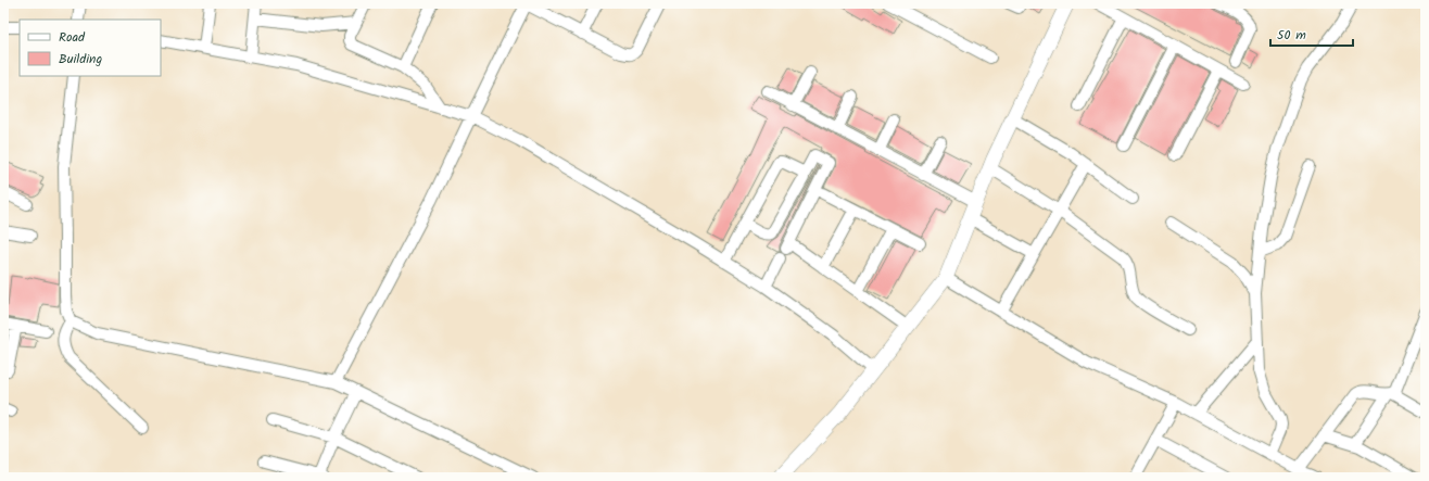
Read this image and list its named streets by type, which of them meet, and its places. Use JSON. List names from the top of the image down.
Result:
{
  "legend": ["Road", "Building"],
  "scale_bar": "50 m"
}
